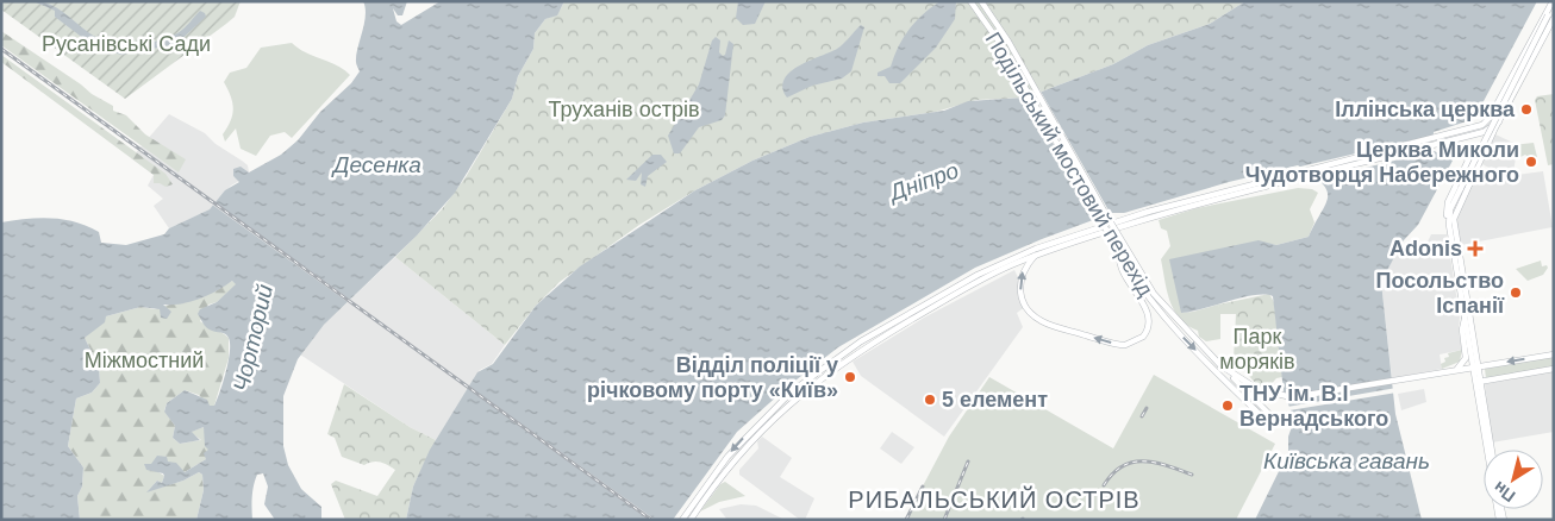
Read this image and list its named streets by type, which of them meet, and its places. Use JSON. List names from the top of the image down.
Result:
{
  "streets": {
    "main road": ["Подільський мостовий перехід"]
  },
  "districts": ["РИБАЛЬСЬКИЙ ОСТРІВ"],
  "water": [
    "Десенка",
    "Дніпро",
    "Чорторий",
    "Київська гавань"
  ],
  "parks": [
    "Русанівські Сади",
    "Труханів острів",
    "Парк моряків",
    "Міжмостний"
  ],
  "places": {
    "other": [
      "Іллінська церква",
      "Церква Миколи Чудотворця Набережного",
      "Посольство Іспанії",
      "Відділ поліції у річковому порту «Київ»",
      "5 елемент",
      "ТНУ ім. В.І Вернадського"
    ],
    "health": ["Adonis"]
  },
  "north": "bottom left"
}
